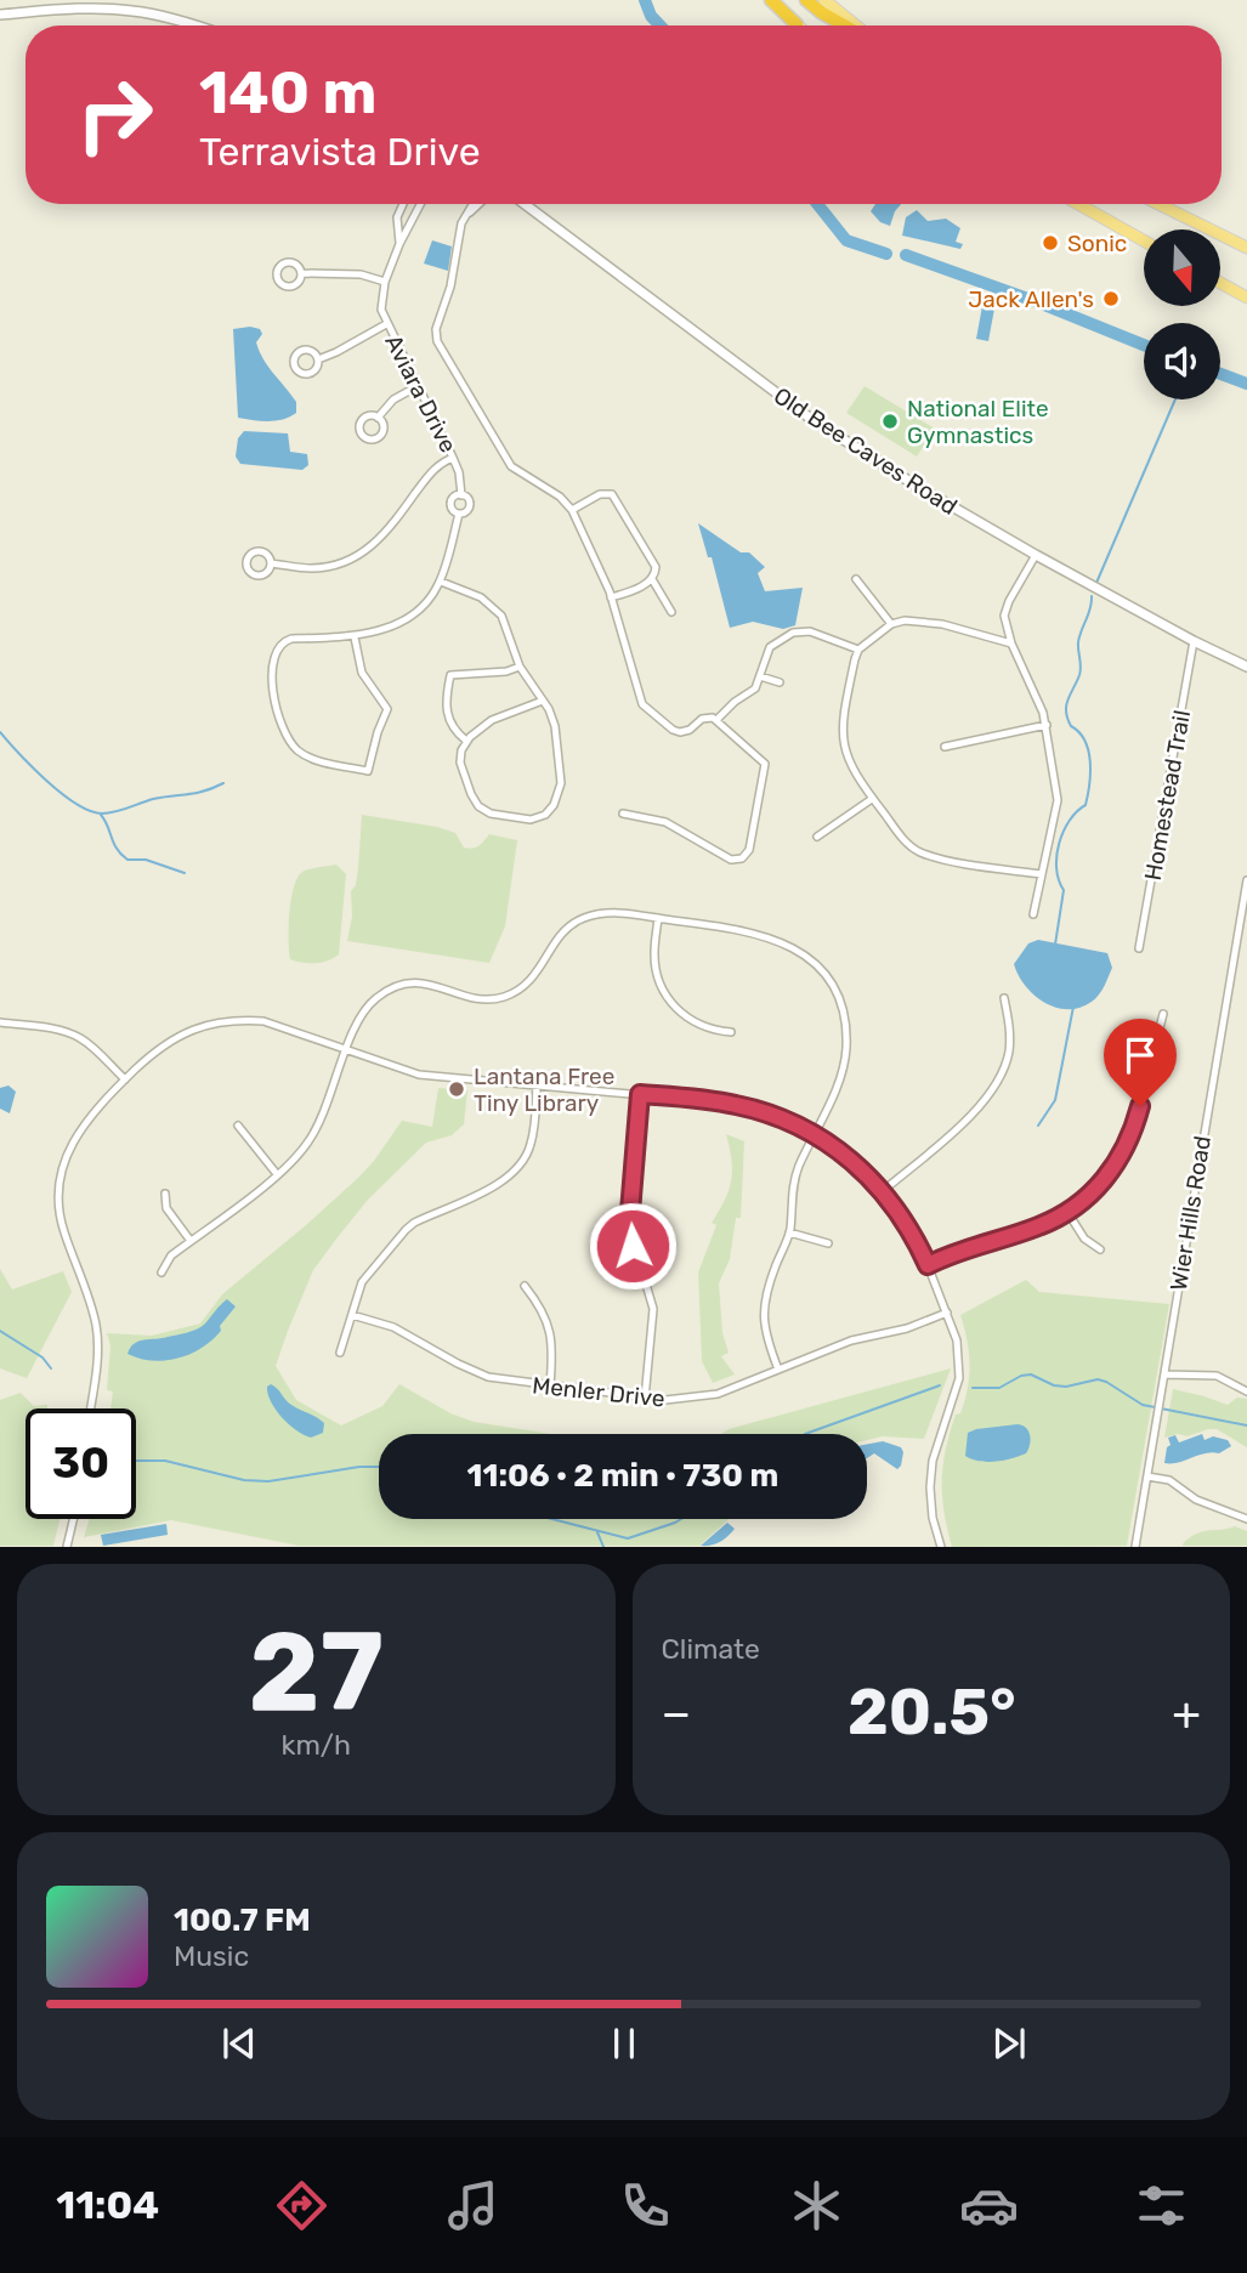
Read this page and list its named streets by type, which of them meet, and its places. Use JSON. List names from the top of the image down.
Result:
{
  "streets": {
    "street": [
      "Aviara Drive",
      "Old Bee Caves Road",
      "Homestead Trail",
      "Wier Hills Road",
      "Menler Drive"
    ]
  },
  "crossings": [
    ["Old Bee Caves Road", "Homestead Trail"]
  ],
  "places": [
    "Sonic",
    "Jack Allen's",
    "National Elite Gymnastics",
    "Lantana Free Tiny Library"
  ],
  "north": "bottom",
  "page": {
    "turn": ["140 m", "Terravista Drive"],
    "limit": "30",
    "trip": "11:06 · 2 min · 730 m",
    "tile": [
      ["27", "km/h"],
      "Climate"
    ],
    "heat": ["−", "20.5°", "+"],
    "song": ["100.7 FM", "Music"],
    "tabs": "11:04"
  }
}
